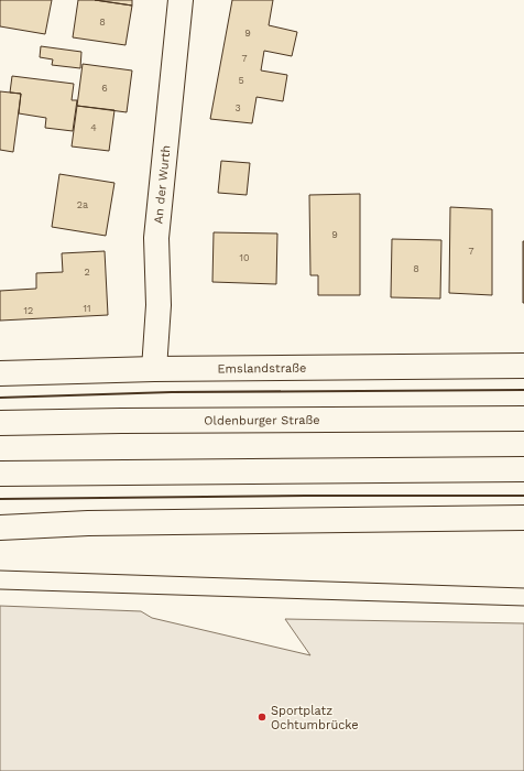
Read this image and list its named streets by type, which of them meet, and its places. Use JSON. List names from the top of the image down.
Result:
{
  "streets": {
    "main road": ["An der Wurth", "Emslandstraße", "Oldenburger Straße"]
  },
  "crossings": [
    ["An der Wurth", "Emslandstraße"]
  ],
  "places": ["Sportplatz Ochtumbrücke"],
  "house_numbers": [
    "8",
    "9",
    "7",
    "5",
    "6",
    "3",
    "4",
    "2a",
    "9",
    "7",
    "10",
    "8",
    "2",
    "11",
    "12"
  ]
}
